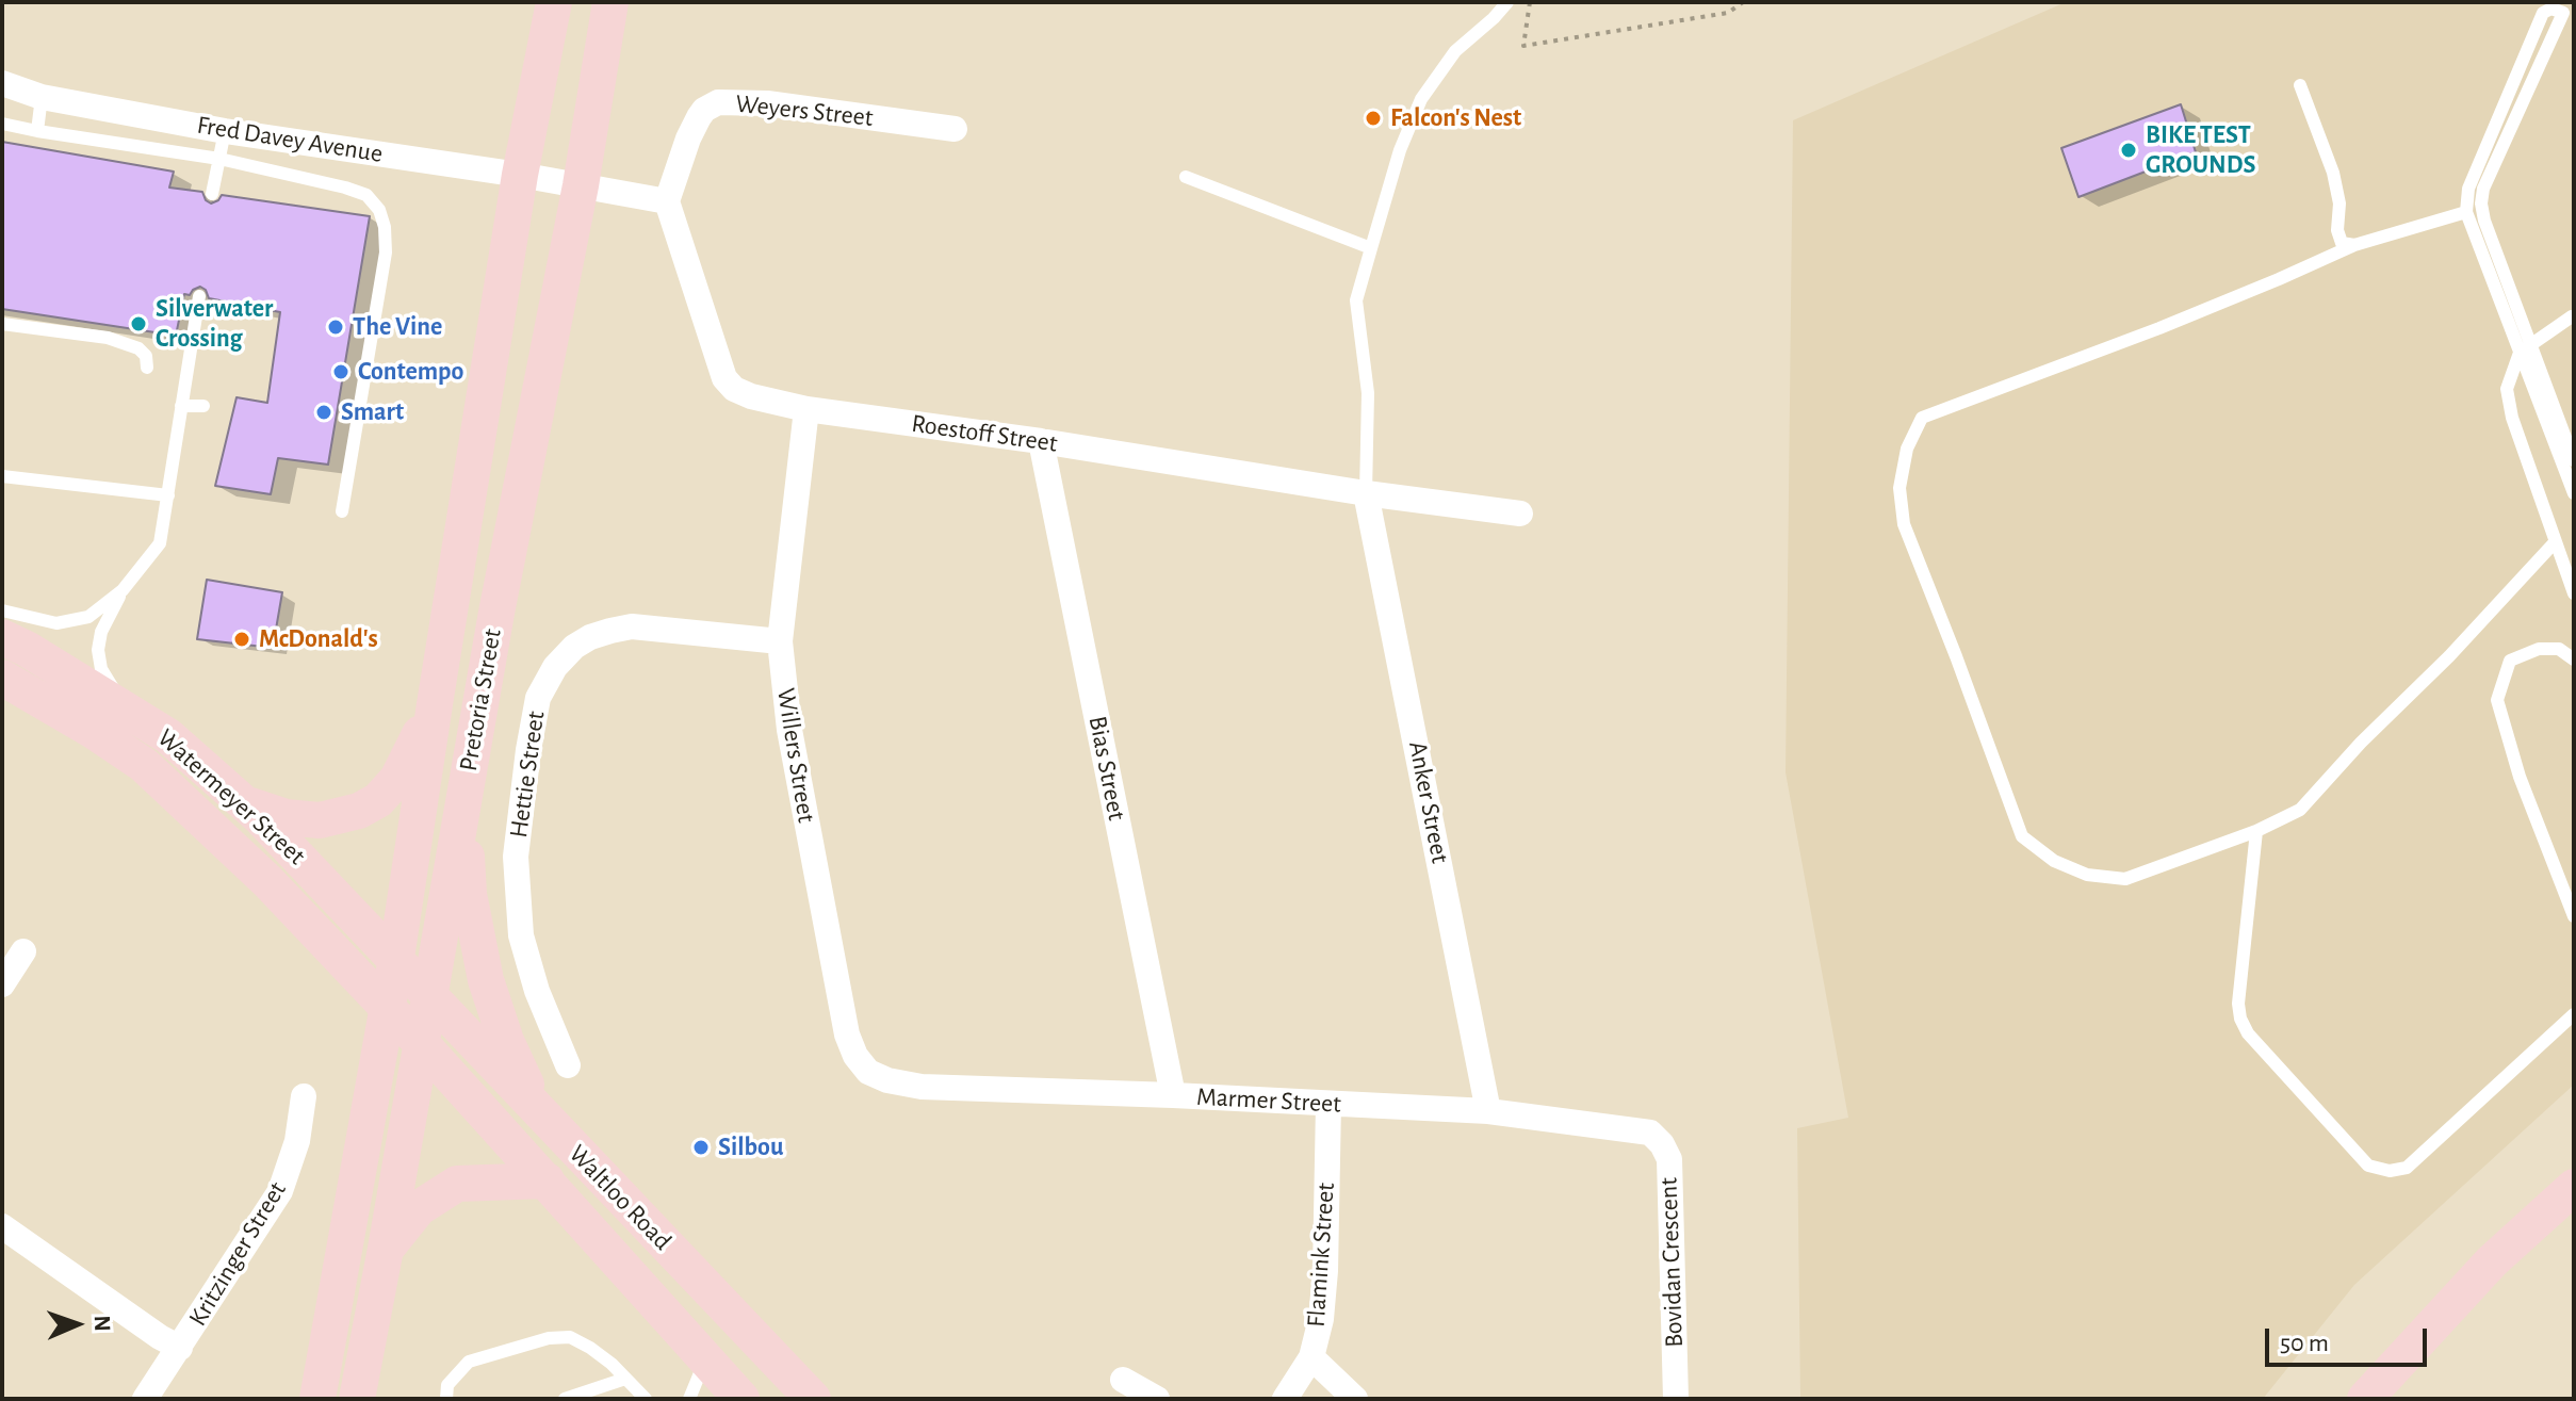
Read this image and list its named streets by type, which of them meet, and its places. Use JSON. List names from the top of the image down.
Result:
{
  "streets": {
    "main road": ["Pretoria Street", "Watermeyer Street", "Waltloo Road"],
    "street": [
      "Weyers Street",
      "Fred Davey Avenue",
      "Roestoff Street",
      "Willers Street",
      "Bias Street",
      "Hettie Street",
      "Anker Street",
      "Marmer Street",
      "Kritzinger Street",
      "Flamink Street",
      "Bovidan Crescent"
    ]
  },
  "crossings": [
    ["Weyers Street", "Roestoff Street"],
    ["Fred Davey Avenue", "Pretoria Street"],
    ["Roestoff Street", "Willers Street"],
    ["Roestoff Street", "Bias Street"],
    ["Roestoff Street", "Anker Street"],
    ["Pretoria Street", "Watermeyer Street"],
    ["Pretoria Street", "Waltloo Road"],
    ["Willers Street", "Hettie Street"],
    ["Willers Street", "Marmer Street"],
    ["Bias Street", "Marmer Street"],
    ["Watermeyer Street", "Waltloo Road"],
    ["Anker Street", "Marmer Street"],
    ["Marmer Street", "Flamink Street"],
    ["Marmer Street", "Bovidan Crescent"]
  ],
  "places": [
    "Falcon's Nest",
    "BIKE TEST GROUNDS",
    "Silverwater Crossing",
    "The Vine",
    "Contempo",
    "Smart",
    "McDonald's",
    "Silbou"
  ],
  "scale_bar": "50 m",
  "north": "right"
}
